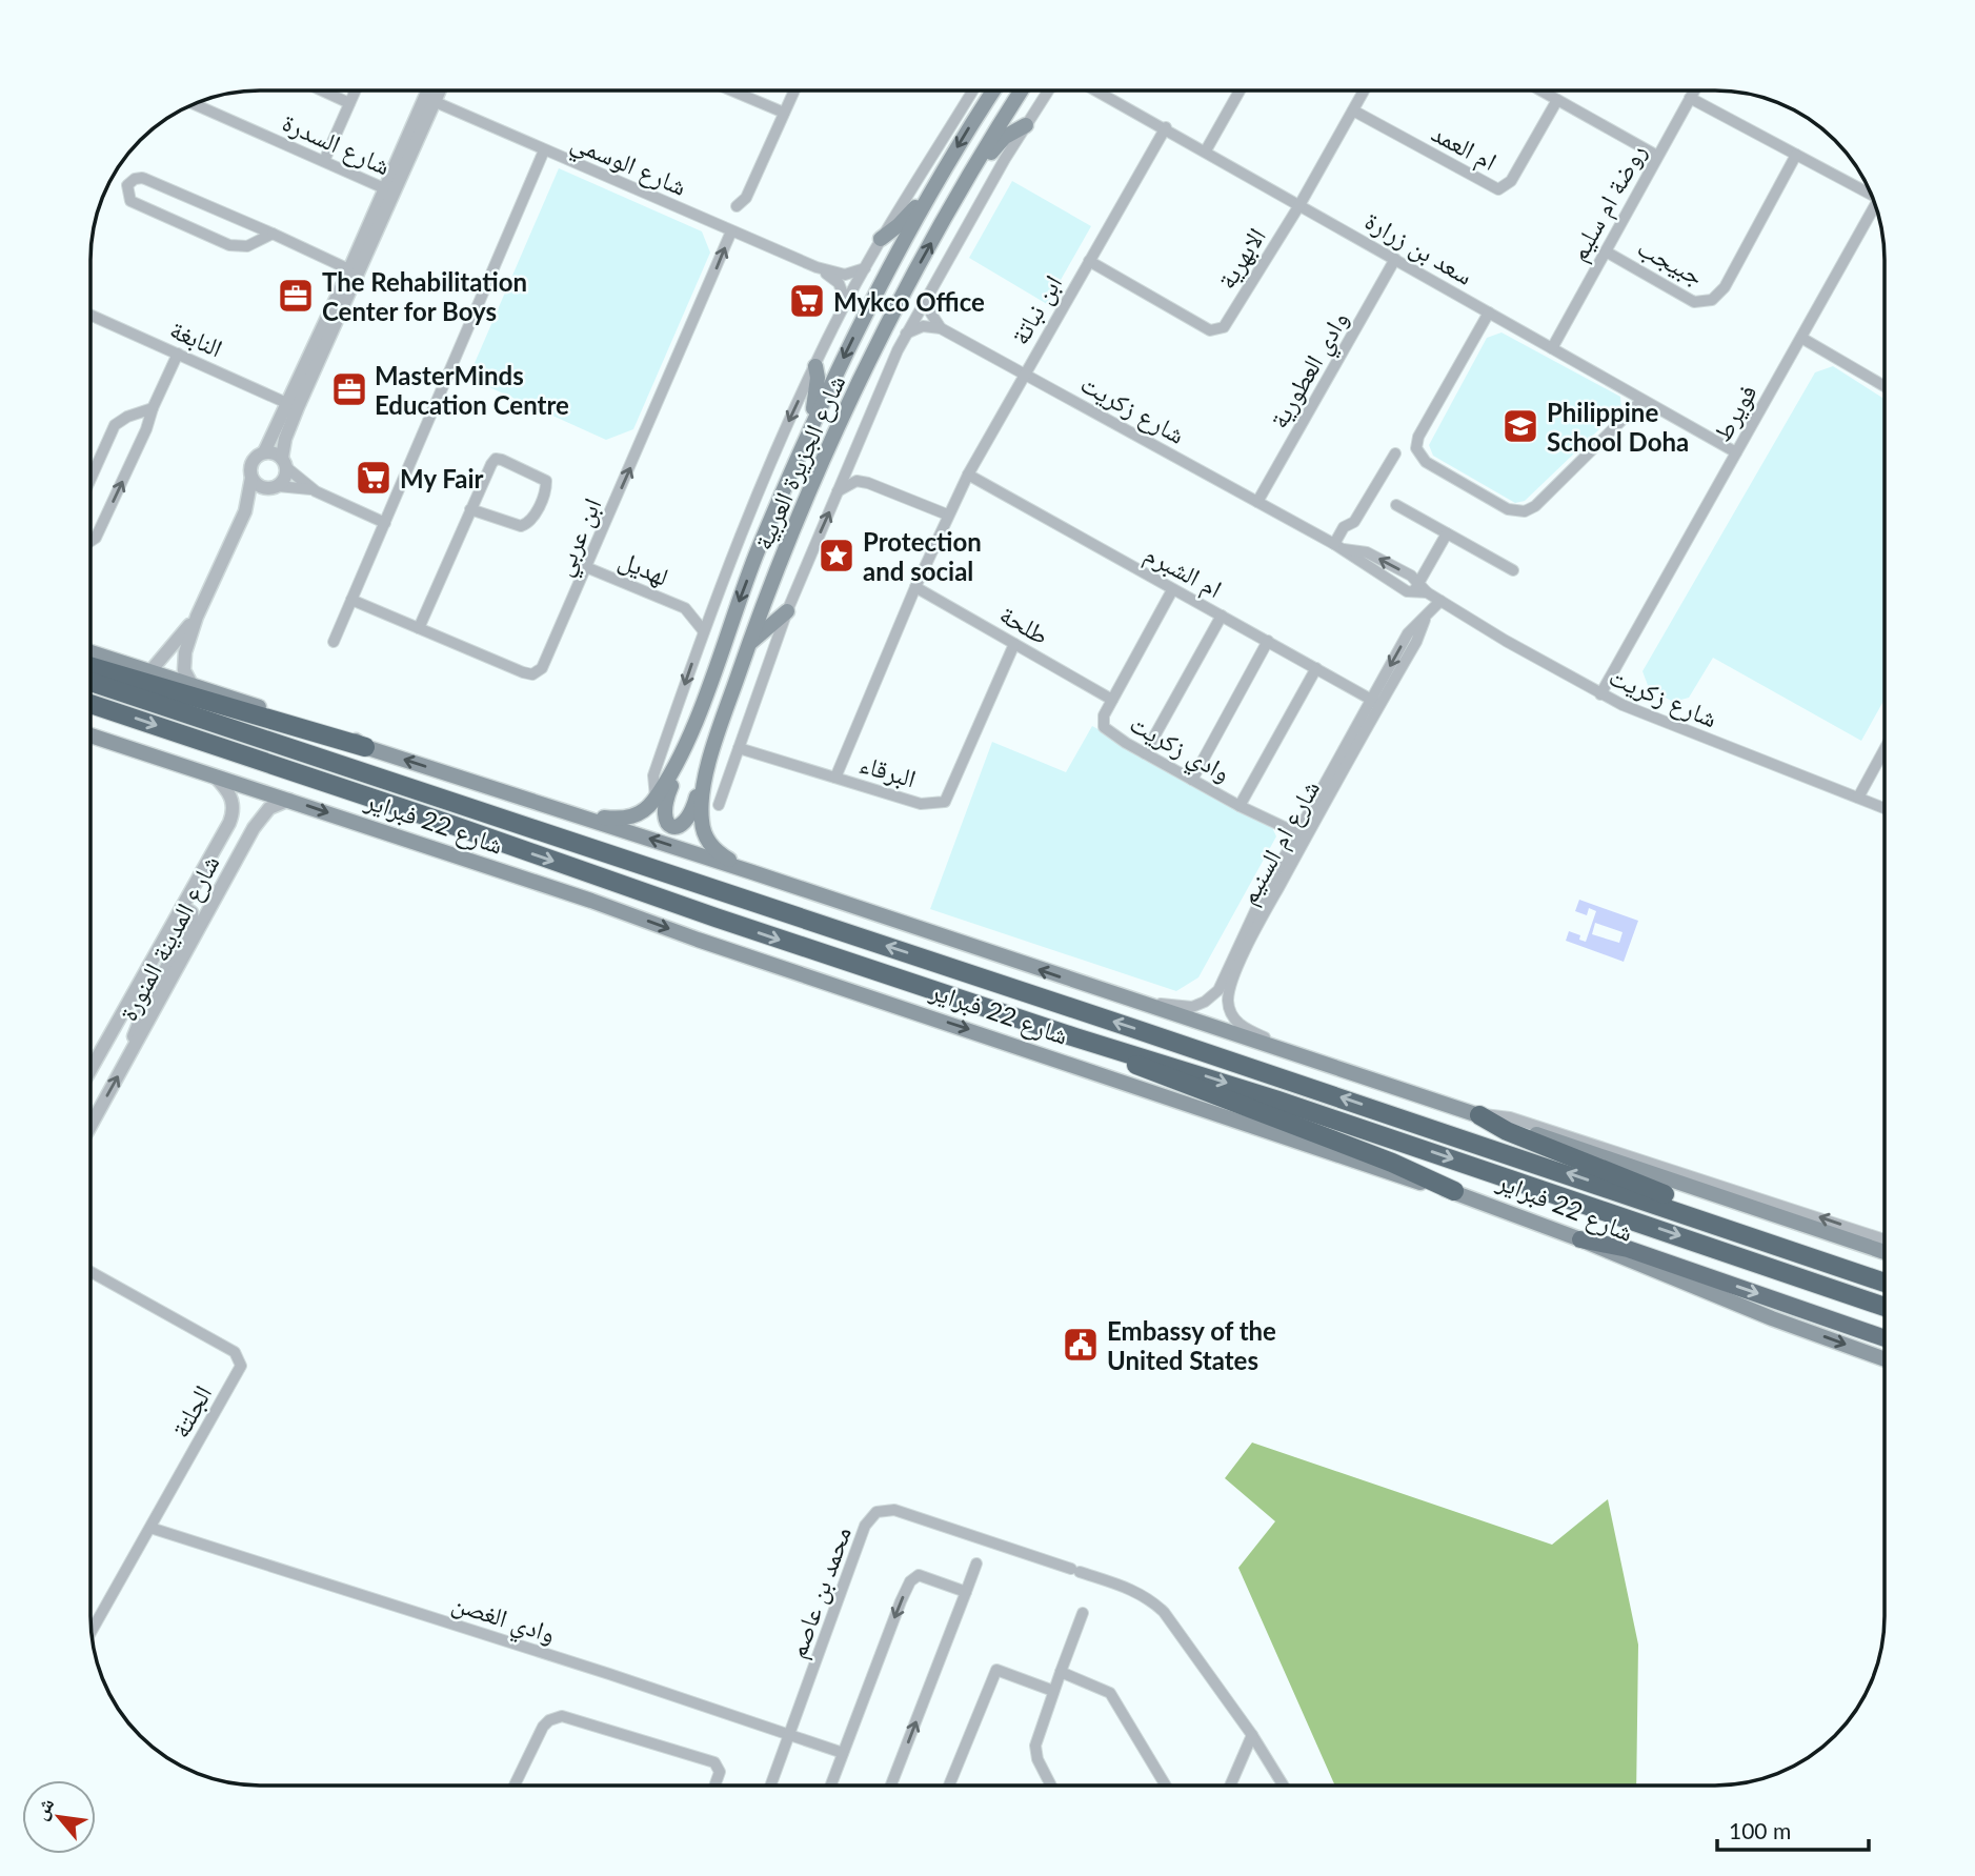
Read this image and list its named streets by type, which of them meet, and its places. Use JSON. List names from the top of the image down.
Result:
{
  "streets": {
    "highway": ["شارع 22 فبراير"],
    "main road": ["شارع الجزيرة العربية"],
    "street": [
      "شارع السدرة",
      "ام العمد",
      "شارع الوسمي",
      "روضة ام سليم",
      "سعد بن زرارة",
      "الابهرية",
      "جبيجب",
      "ابن نباتة",
      "النابغة",
      "وادي العطورية",
      "شارع زكريت",
      "فويرط",
      "ابن عربي",
      "لهديل",
      "ام الشبرم",
      "طلحة",
      "وادي زكريت",
      "البرقاء",
      "شارع ام السنيم",
      "شارع المدينة المنورة",
      "الجلتة",
      "محمد بن عاصم",
      "وادي الغصن"
    ]
  },
  "crossings": [
    ["ام العمد", "الابهرية"],
    ["شارع الوسمي", "شارع الجزيرة العربية"],
    ["شارع الوسمي", "ابن عربي"],
    ["روضة ام سليم", "سعد بن زرارة"],
    ["روضة ام سليم", "جبيجب"],
    ["سعد بن زرارة", "الابهرية"],
    ["سعد بن زرارة", "ابن نباتة"],
    ["سعد بن زرارة", "وادي العطورية"],
    ["سعد بن زرارة", "فويرط"],
    ["الابهرية", "ابن نباتة"],
    ["ابن نباتة", "شارع زكريت"],
    ["ابن نباتة", "ام الشبرم"],
    ["ابن نباتة", "طلحة"],
    ["ابن نباتة", "البرقاء"],
    ["وادي العطورية", "شارع زكريت"],
    ["شارع زكريت", "فويرط"],
    ["شارع زكريت", "شارع ام السنيم"],
    ["شارع الجزيرة العربية", "لهديل"],
    ["شارع الجزيرة العربية", "البرقاء"],
    ["شارع الجزيرة العربية", "شارع 22 فبراير"],
    ["ابن عربي", "لهديل"],
    ["ام الشبرم", "وادي زكريت"],
    ["ام الشبرم", "شارع ام السنيم"],
    ["طلحة", "وادي زكريت"],
    ["طلحة", "البرقاء"],
    ["وادي زكريت", "شارع ام السنيم"],
    ["شارع 22 فبراير", "شارع ام السنيم"],
    ["شارع 22 فبراير", "شارع المدينة المنورة"],
    ["الجلتة", "وادي الغصن"],
    ["محمد بن عاصم", "وادي الغصن"]
  ],
  "one_way": ["ابن عربي"],
  "places": {
    "office": ["The Rehabilitation Center for Boys", "MasterMinds Education Centre"],
    "supermarket": ["Mykco Office", "My Fair"],
    "school or university": ["Philippine School Doha"],
    "place": ["Protection and social"],
    "public building": ["Embassy of the United States"]
  },
  "scale_bar": "100 m",
  "north": "top left"
}
